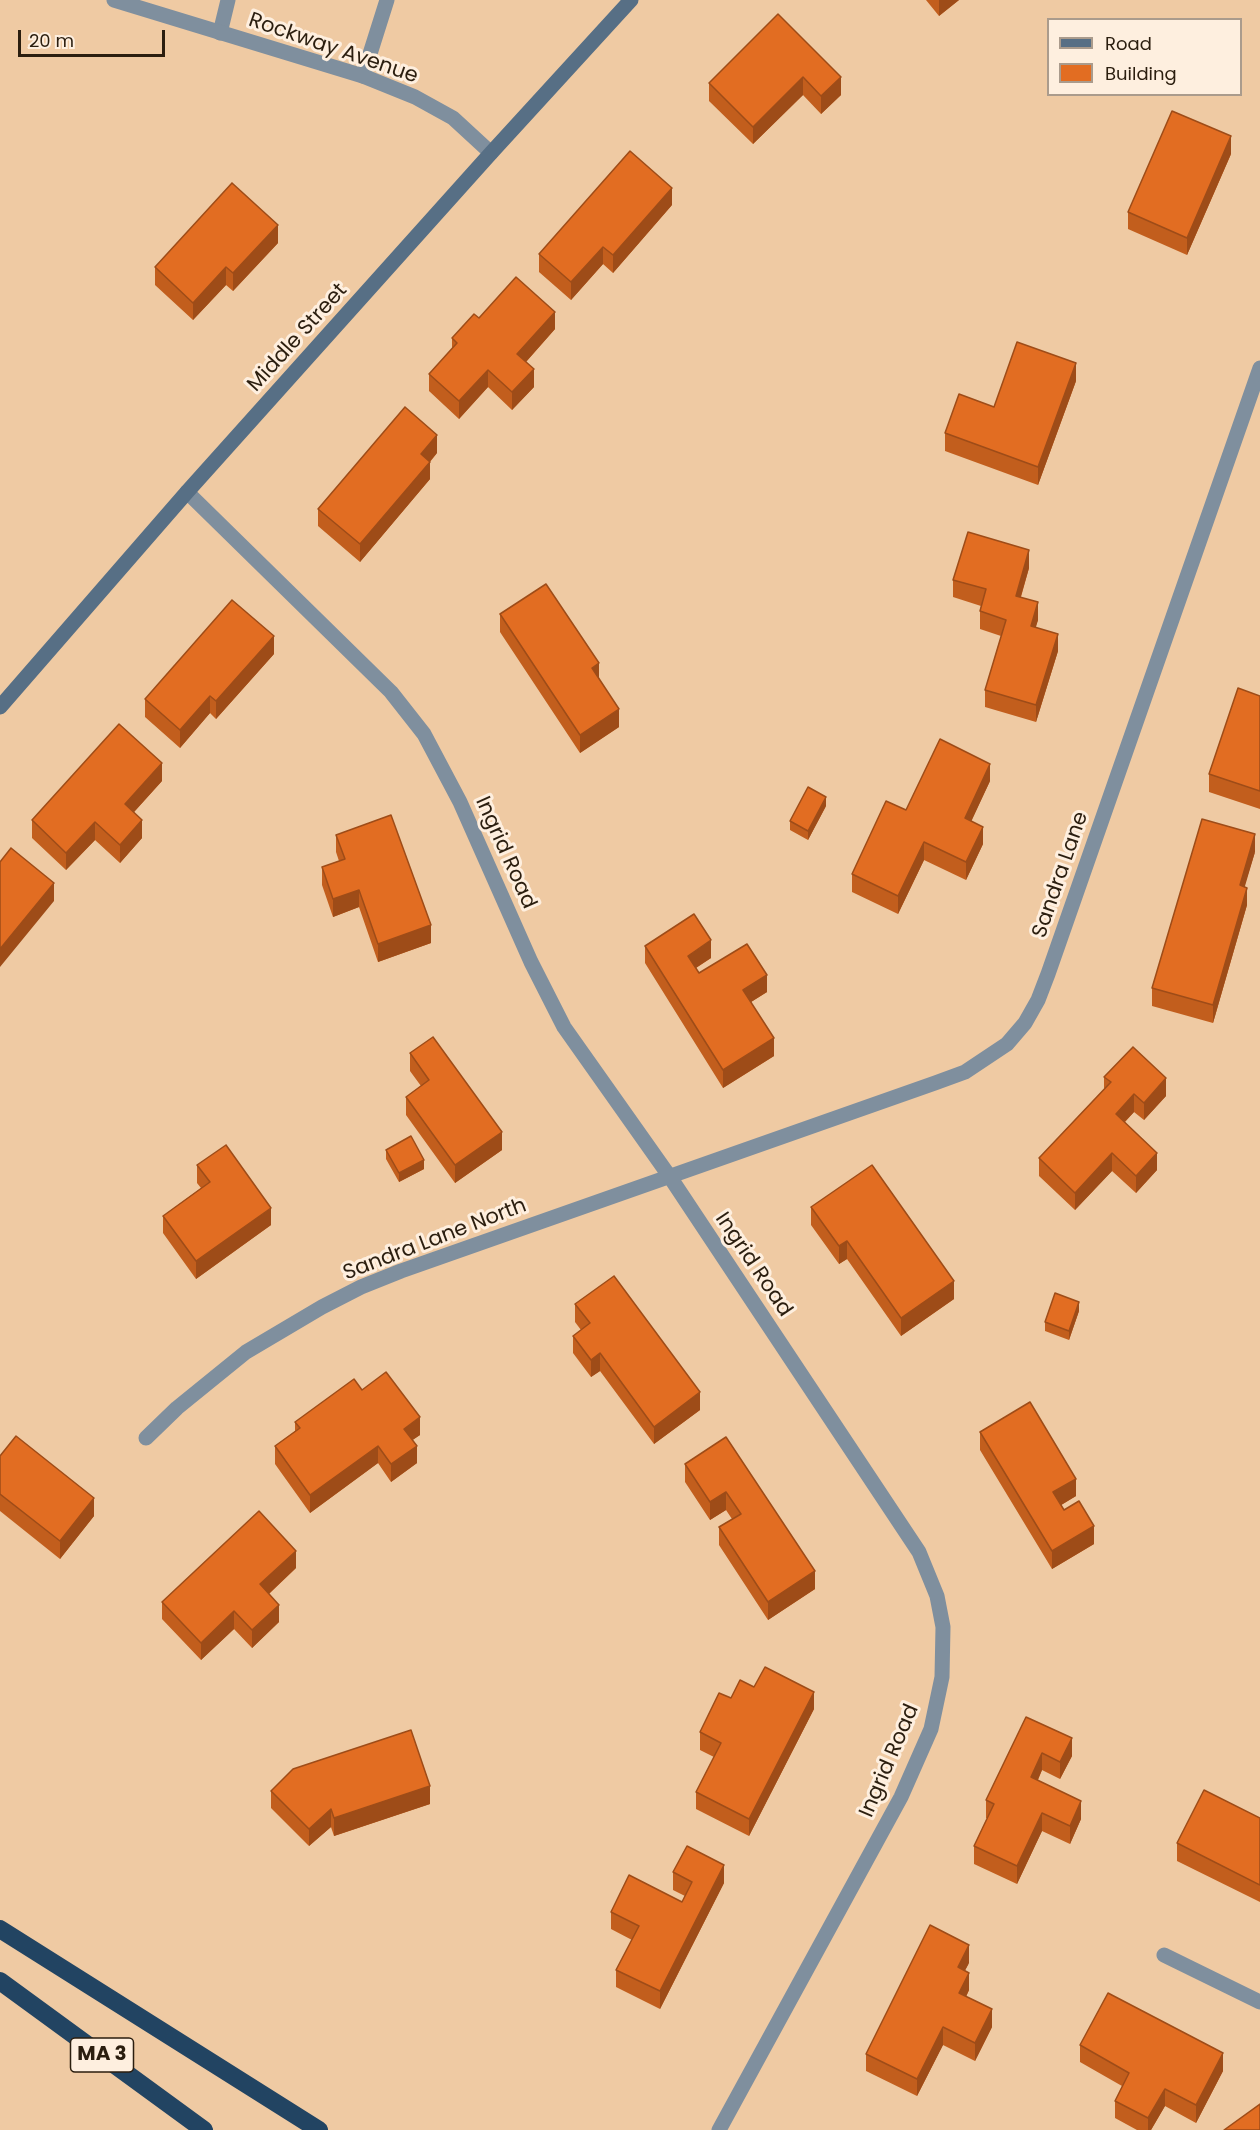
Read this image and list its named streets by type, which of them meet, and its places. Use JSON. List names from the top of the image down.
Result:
{
  "streets": {
    "highway": ["MA 3"],
    "main road": ["Middle Street"],
    "street": [
      "Rockway Avenue",
      "Ingrid Road",
      "Sandra Lane",
      "Sandra Lane North"
    ]
  },
  "crossings": [
    ["Rockway Avenue", "Middle Street"],
    ["Middle Street", "Ingrid Road"],
    ["Ingrid Road", "Sandra Lane"],
    ["Ingrid Road", "Sandra Lane North"],
    ["Sandra Lane", "Sandra Lane North"]
  ],
  "legend": ["Road", "Building"],
  "scale_bar": "20 m"
}
